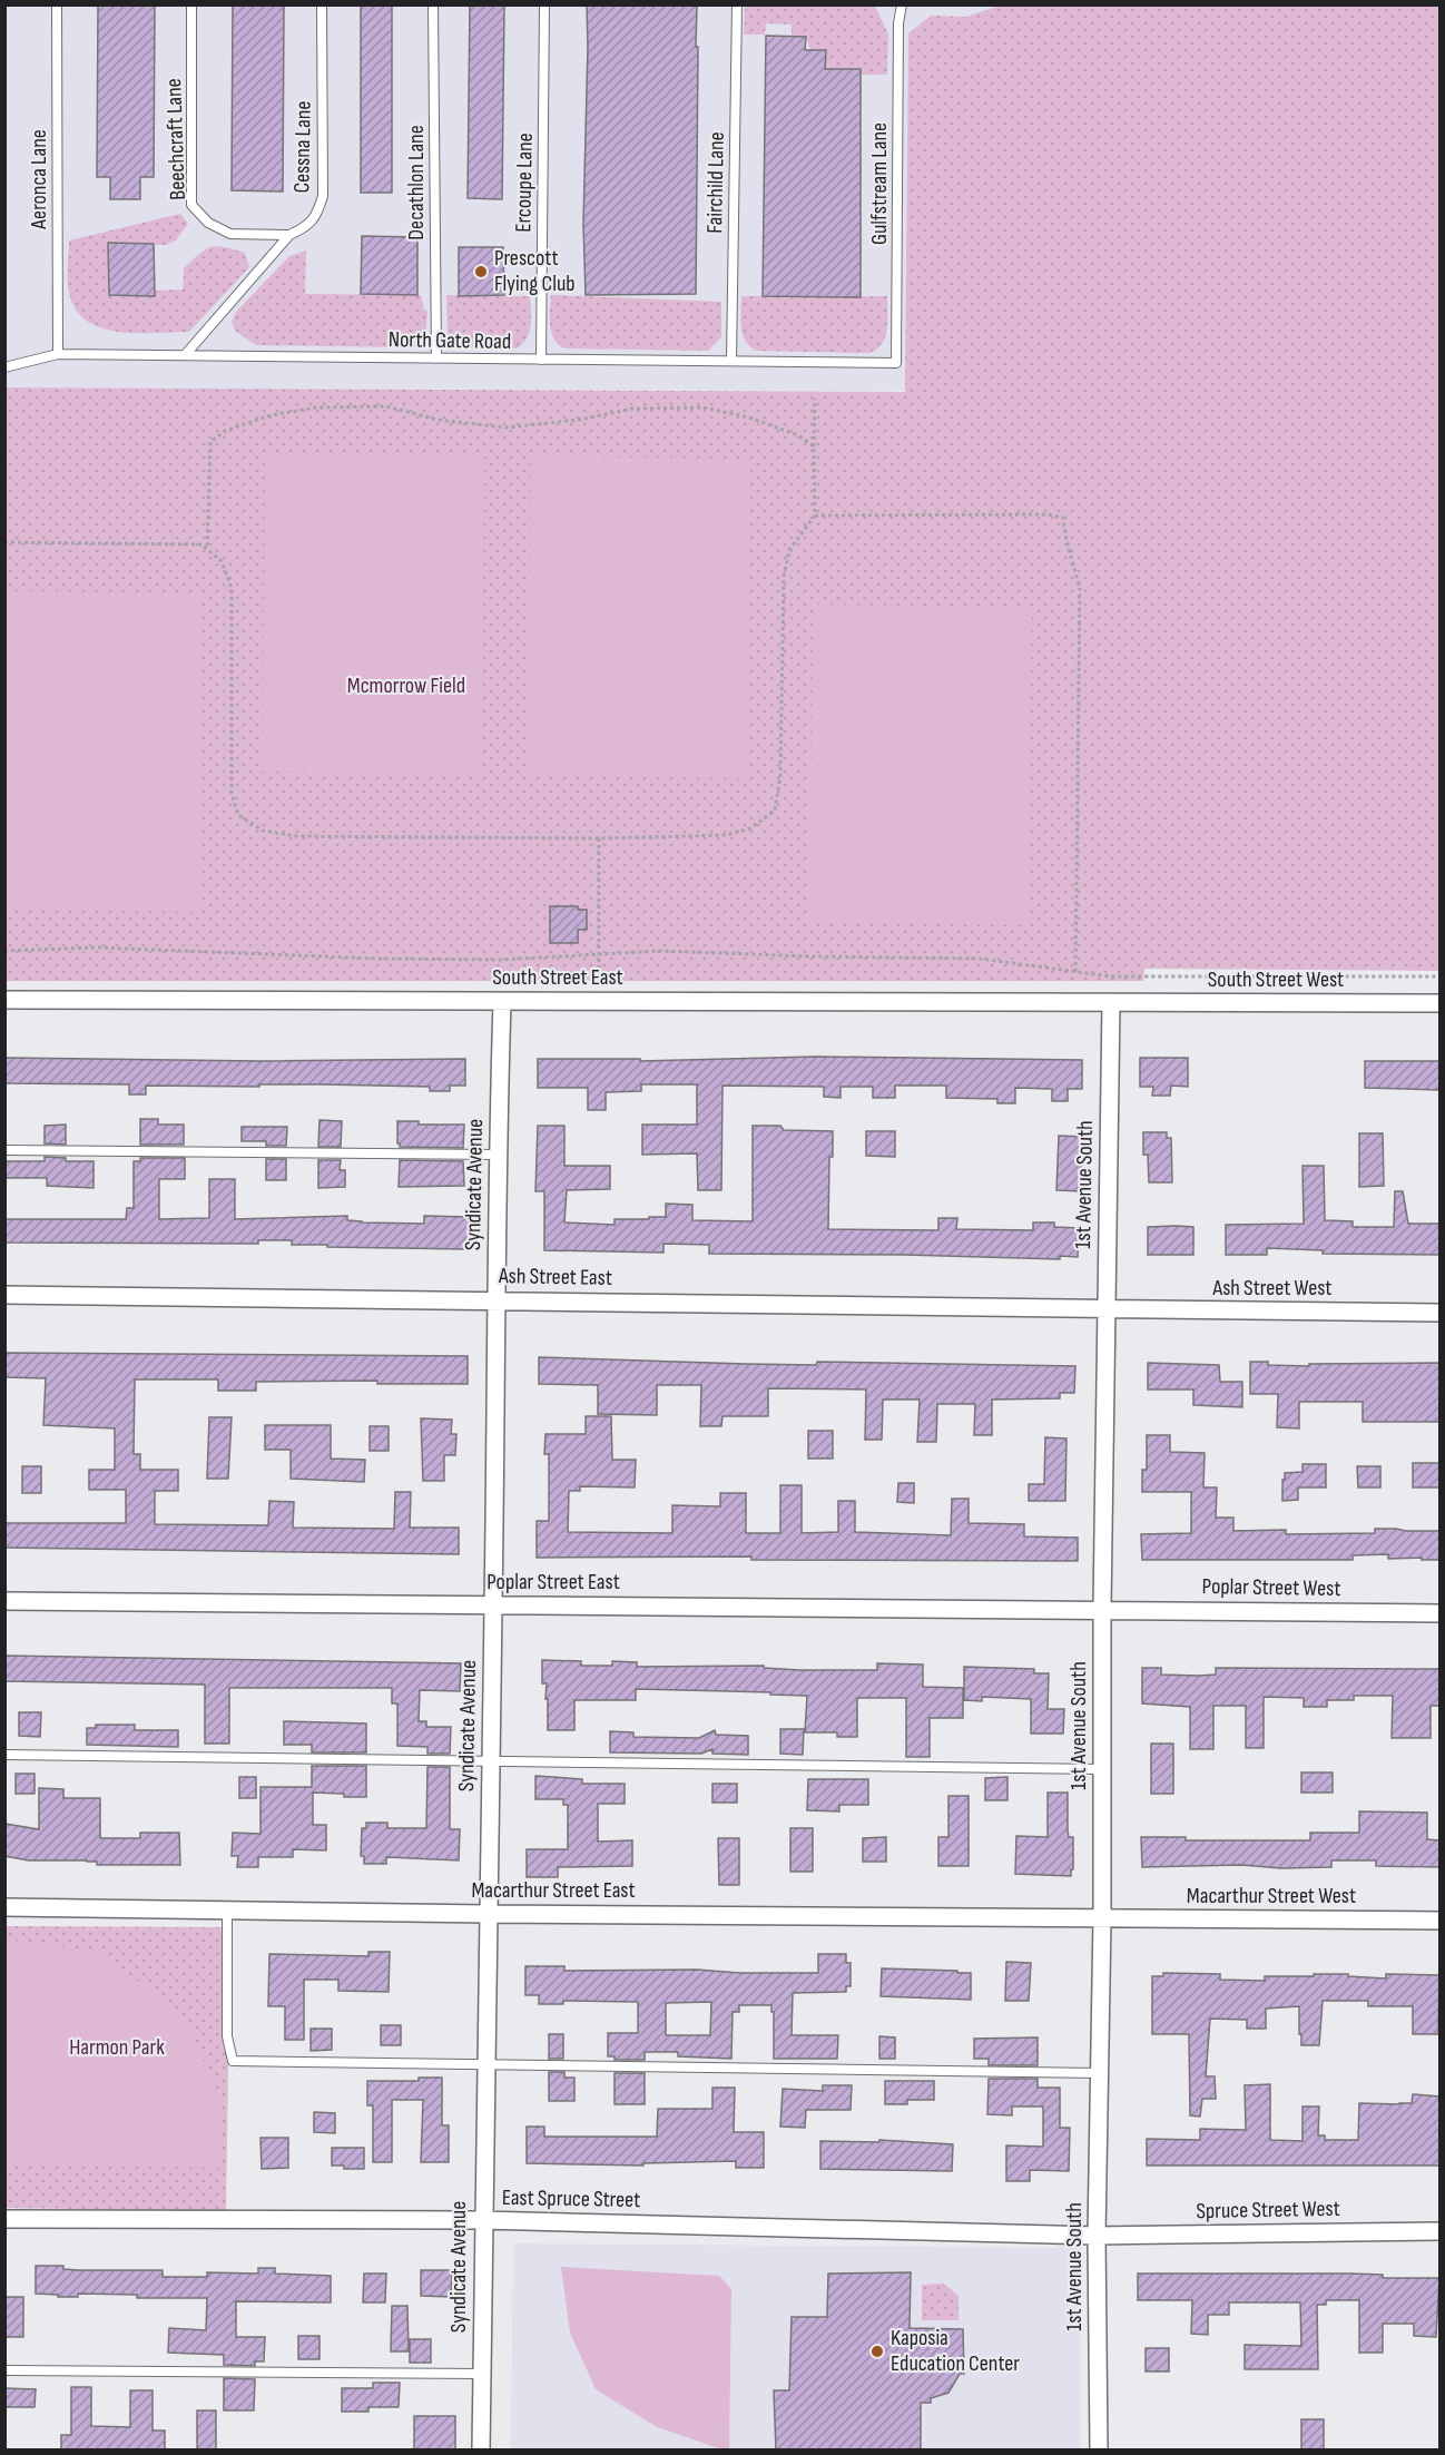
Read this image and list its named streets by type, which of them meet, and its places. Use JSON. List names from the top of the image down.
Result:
{
  "streets": {
    "street": [
      "South Street East",
      "South Street West",
      "Syndicate Avenue",
      "1st Avenue South",
      "Ash Street East",
      "Ash Street West",
      "Poplar Street East",
      "Poplar Street West",
      "Macarthur Street East",
      "Macarthur Street West",
      "East Spruce Street",
      "Spruce Street West"
    ],
    "lane": [
      "Beechcraft Lane",
      "Cessna Lane",
      "Aeronca Lane",
      "Decathlon Lane",
      "Ercoupe Lane",
      "Fairchild Lane",
      "Gulfstream Lane",
      "North Gate Road"
    ]
  },
  "crossings": [
    ["Beechcraft Lane", "Cessna Lane"],
    ["Cessna Lane", "North Gate Road"],
    ["Aeronca Lane", "North Gate Road"],
    ["Decathlon Lane", "North Gate Road"],
    ["Ercoupe Lane", "North Gate Road"],
    ["Fairchild Lane", "North Gate Road"],
    ["Gulfstream Lane", "North Gate Road"],
    ["South Street East", "South Street West"],
    ["South Street East", "Syndicate Avenue"],
    ["South Street East", "1st Avenue South"],
    ["South Street West", "1st Avenue South"],
    ["Syndicate Avenue", "Ash Street East"],
    ["Syndicate Avenue", "Poplar Street East"],
    ["Syndicate Avenue", "Macarthur Street East"],
    ["Syndicate Avenue", "East Spruce Street"],
    ["1st Avenue South", "Ash Street East"],
    ["1st Avenue South", "Ash Street West"],
    ["1st Avenue South", "Poplar Street East"],
    ["1st Avenue South", "Poplar Street West"],
    ["1st Avenue South", "Macarthur Street East"],
    ["1st Avenue South", "Macarthur Street West"],
    ["1st Avenue South", "East Spruce Street"],
    ["1st Avenue South", "Spruce Street West"],
    ["Ash Street East", "Ash Street West"],
    ["Poplar Street East", "Poplar Street West"],
    ["Macarthur Street East", "Macarthur Street West"],
    ["East Spruce Street", "Spruce Street West"]
  ],
  "parks": ["Mcmorrow Field", "Harmon Park"],
  "places": ["Prescott Flying Club", "Kaposia Education Center"]
}
